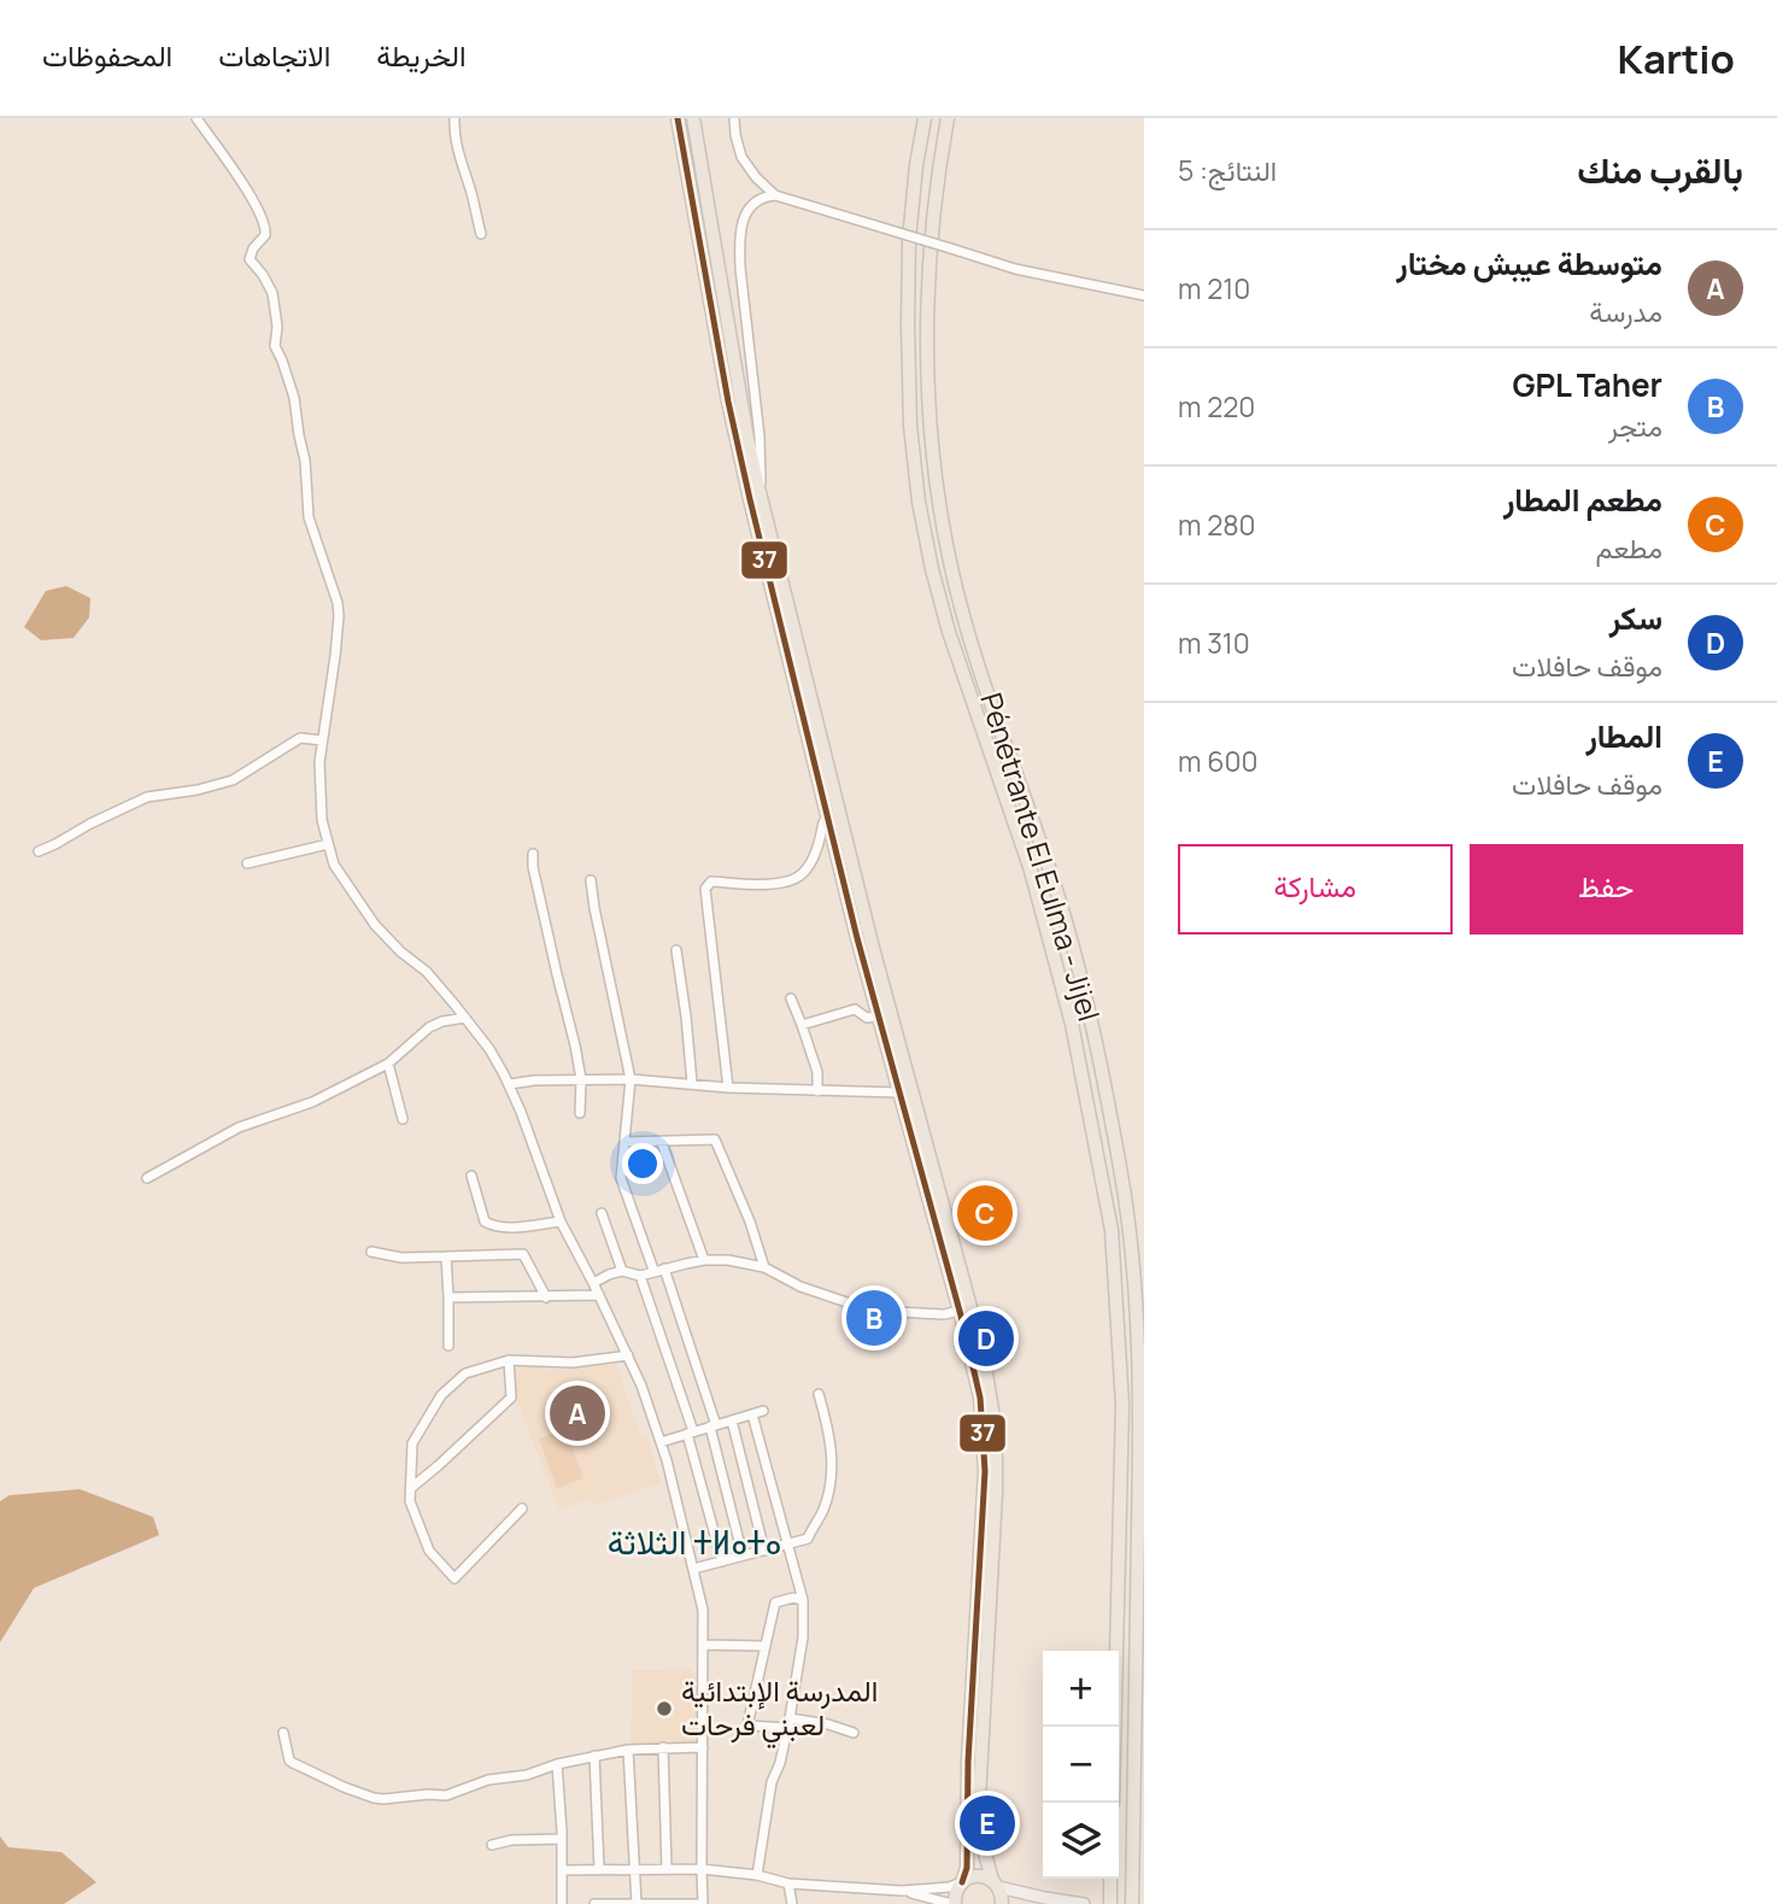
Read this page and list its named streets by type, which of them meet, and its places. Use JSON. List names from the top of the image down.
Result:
{
  "streets": {
    "highway": ["Pénétrante El Eulma - Jijel"]
  },
  "districts": ["الثلاثة ⵜⵍⴰⵜⴰ"],
  "places": ["المدرسة الإبتدائية لعبني فرحات"],
  "lines": ["transit line 37"],
  "page": {
    "header": "Kartio",
    "nav": ["الخريطة", "الاتجاهات", "المحفوظات"],
    "heading": ["بالقرب منك", "النتائج: 5"],
    "list": [
      {
        "mark": "A",
        "name": "متوسطة عيبش مختار",
        "note": "مدرسة",
        "value": "210 m"
      },
      {
        "mark": "B",
        "name": "GPL Taher",
        "note": "متجر",
        "value": "220 m"
      },
      {
        "mark": "C",
        "name": "مطعم المطار",
        "note": "مطعم",
        "value": "280 m"
      },
      {
        "mark": "D",
        "name": "سكر",
        "note": "موقف حافلات",
        "value": "310 m"
      },
      {
        "mark": "E",
        "name": "المطار",
        "note": "موقف حافلات",
        "value": "600 m"
      }
    ],
    "buttons": ["حفظ", "مشاركة"],
    "pins": [
      "C",
      "B",
      "D",
      "A",
      "E"
    ],
    "map_buttons": ["+", "−"]
  }
}
